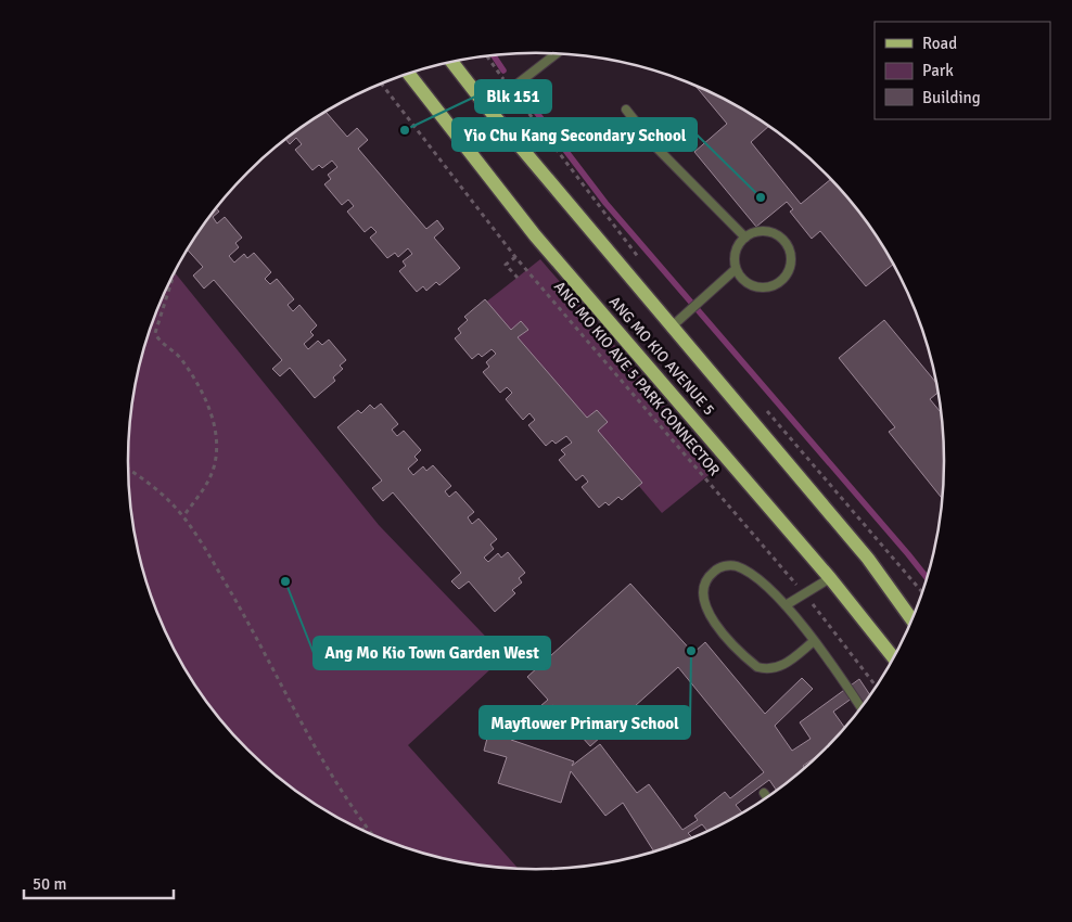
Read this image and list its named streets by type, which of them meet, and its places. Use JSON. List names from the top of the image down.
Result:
{
  "streets": {
    "main road": ["ANG MO KIO AVENUE 5"],
    "path": ["ANG MO KIO AVE 5 PARK CONNECTOR"]
  },
  "places": [
    "Blk 151",
    "Yio Chu Kang Secondary School",
    "Ang Mo Kio Town Garden West",
    "Mayflower Primary School"
  ],
  "legend": ["Road", "Park", "Building"],
  "scale_bar": "50 m"
}
